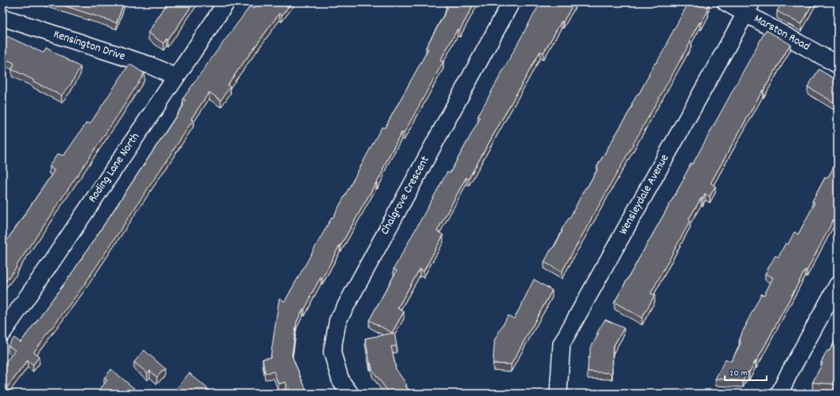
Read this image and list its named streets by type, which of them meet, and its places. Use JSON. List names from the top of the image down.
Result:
{
  "streets": {
    "street": [
      "Marston Road",
      "Kensington Drive",
      "Roding Lane North",
      "Wensleydale Avenue",
      "Chalgrove Crescent"
    ]
  },
  "crossings": [
    ["Marston Road", "Wensleydale Avenue"],
    ["Kensington Drive", "Roding Lane North"]
  ],
  "scale_bar": "20 m"
}
